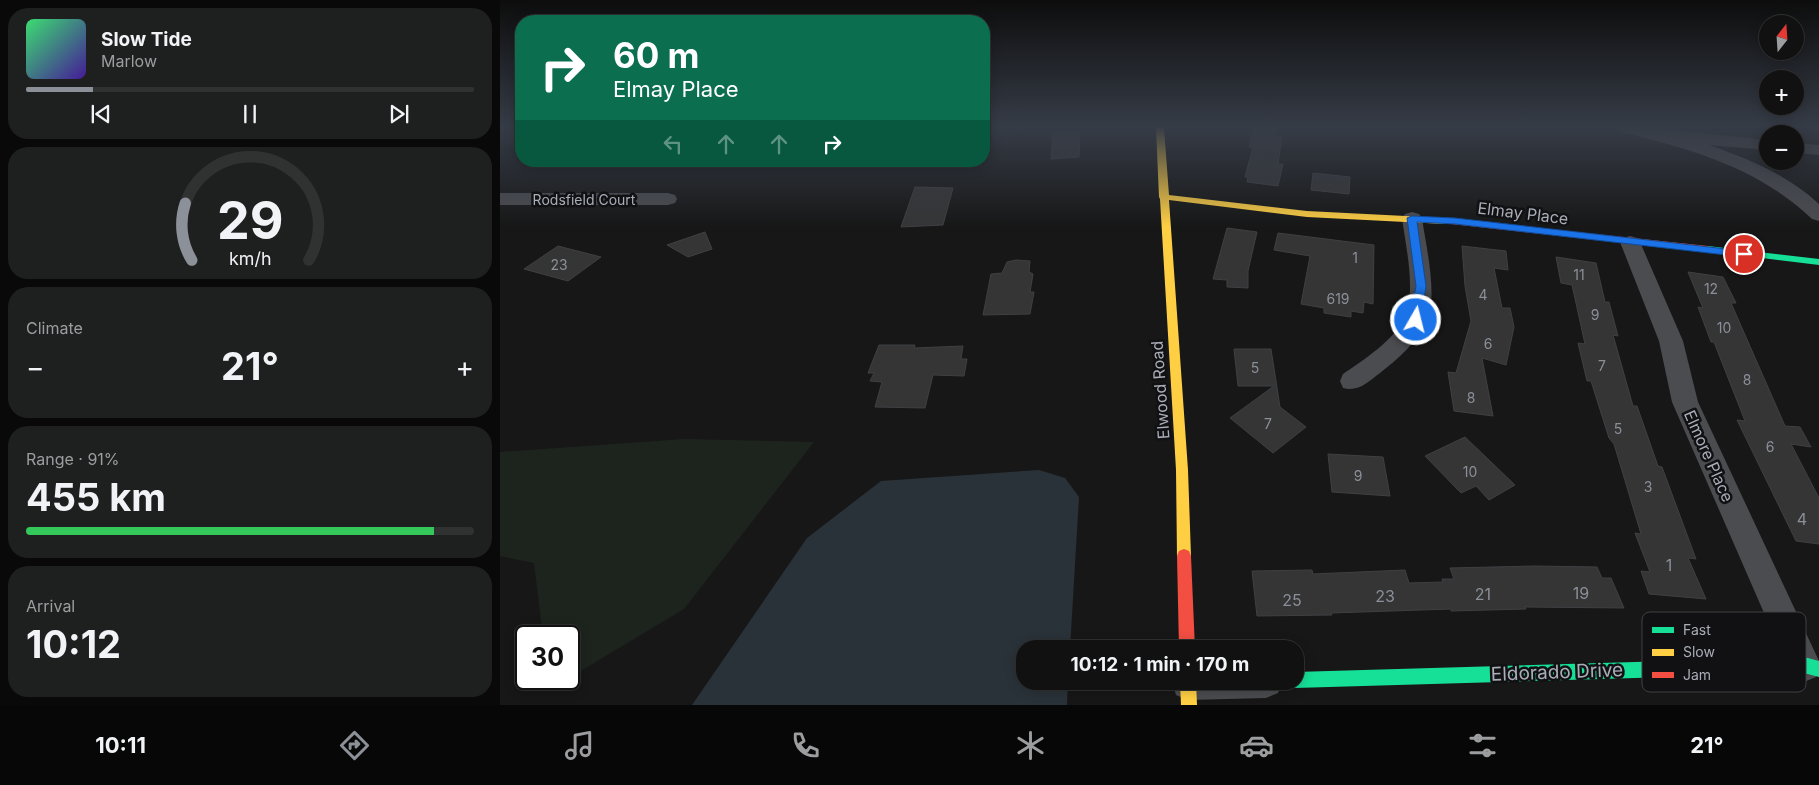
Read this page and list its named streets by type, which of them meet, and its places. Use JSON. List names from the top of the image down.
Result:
{
  "streets": {
    "street": [
      "Rodsfield Court",
      "Elmay Place",
      "Elwood Road",
      "Elmore Place",
      "Eldorado Drive"
    ]
  },
  "crossings": [
    ["Elmay Place", "Elwood Road"],
    ["Elmay Place", "Elmore Place"]
  ],
  "house_numbers": [
    "1",
    "23",
    "11",
    "12",
    "4",
    "619",
    "9",
    "10",
    "6",
    "7",
    "5",
    "8",
    "8",
    "7",
    "5",
    "6",
    "10",
    "9",
    "3",
    "4",
    "1",
    "19",
    "21",
    "23",
    "25"
  ],
  "legend": ["Fast", "Slow", "Jam"],
  "north": "top",
  "page": {
    "map_buttons": ["+", "−"],
    "turn": ["60 m", "Elmay Place"],
    "song": ["Slow Tide", "Marlow"],
    "tile": [
      "Climate",
      ["Range · 91%", "455 km"],
      ["Arrival", "10:12"]
    ],
    "heat": ["−", "21°", "+"],
    "limit": "30",
    "trip": "10:12 · 1 min · 170 m",
    "tabs": ["10:11", "21°"],
    "gauge": ["29", "km/h"]
  }
}
